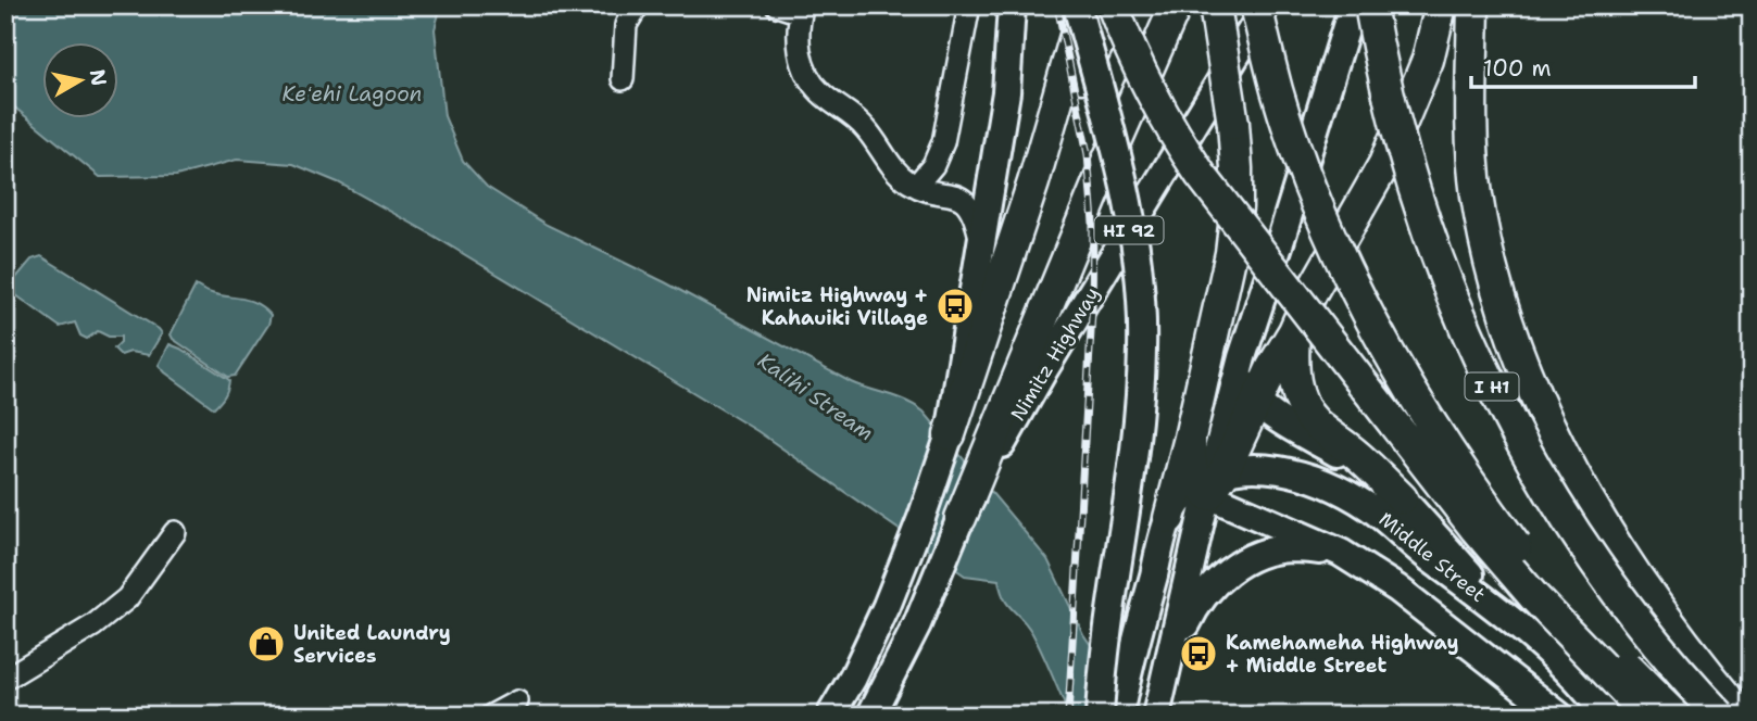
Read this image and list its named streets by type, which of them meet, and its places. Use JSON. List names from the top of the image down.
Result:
{
  "streets": {
    "highway": ["I H1"],
    "main road": ["HI 92", "Nimitz Highway", "Middle Street"]
  },
  "water": ["Keʻehi Lagoon", "Kalihi Stream"],
  "places": {
    "bus stop": ["Nimitz Highway + Kahauiki Village", "Kamehameha Highway + Middle Street"],
    "shop": ["United Laundry Services"]
  },
  "scale_bar": "100 m",
  "north": "right"
}
